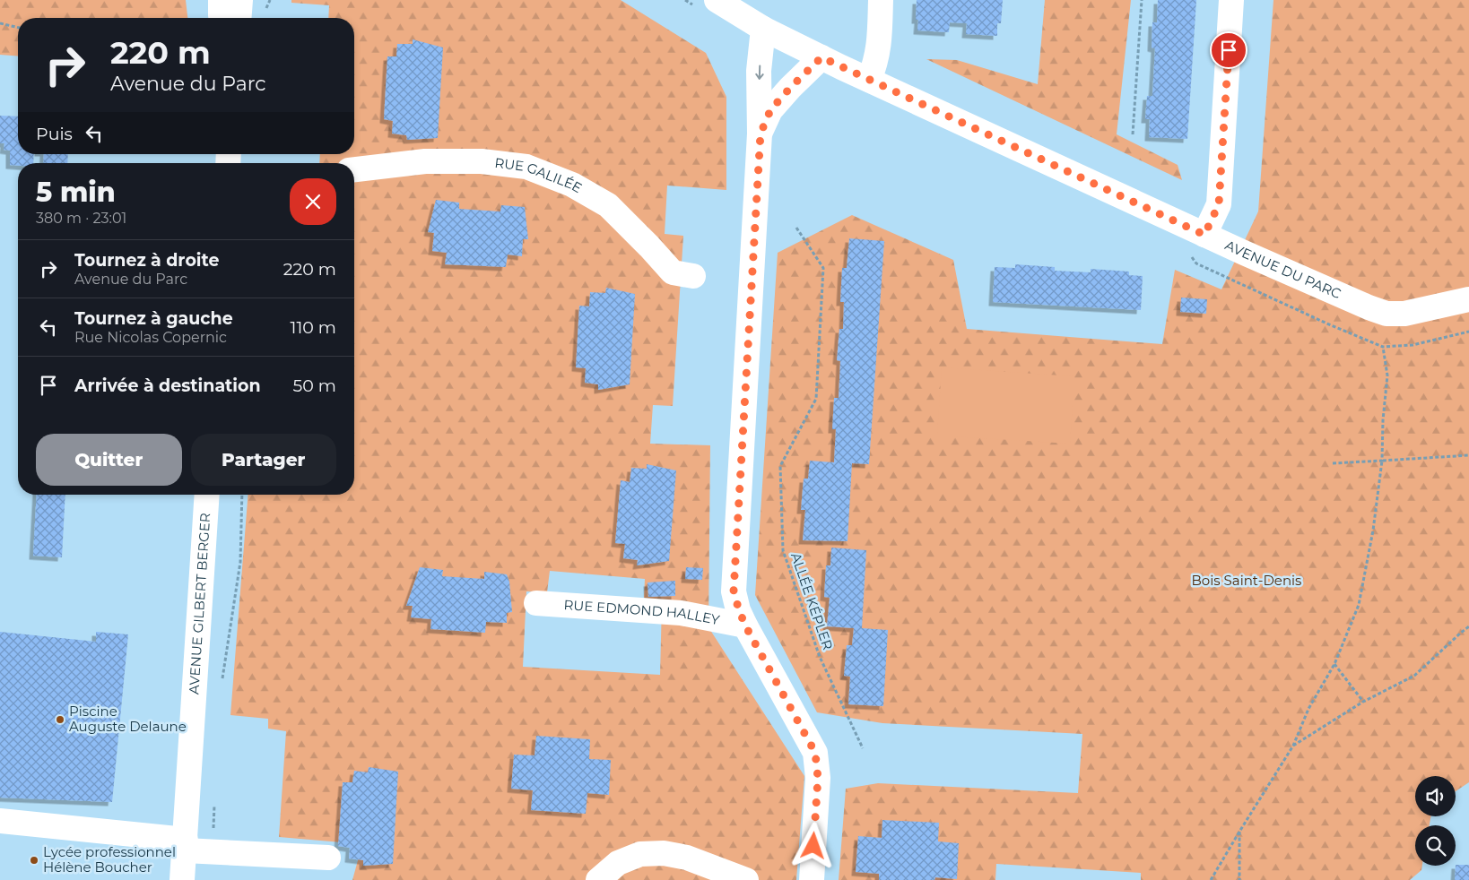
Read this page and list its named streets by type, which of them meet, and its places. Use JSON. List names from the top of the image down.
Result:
{
  "streets": {
    "street": [
      "RUE GALILÉE",
      "AVENUE DU PARC",
      "AVENUE GILBERT BERGER",
      "RUE EDMOND HALLEY"
    ],
    "path": ["ALLÉE KÉPLER"]
  },
  "parks": ["Bois Saint-Denis"],
  "places": ["Piscine Auguste Delaune", "Lycée professionnel Hélène Boucher"],
  "page": {
    "turn": ["220 m", "Avenue du Parc"],
    "then": "Puis",
    "heading": ["5 min", "380 m · 23:01"],
    "list": [
      {
        "name": "Tournez à droite",
        "note": "Avenue du Parc",
        "value": "220 m"
      },
      {
        "name": "Tournez à gauche",
        "note": "Rue Nicolas Copernic",
        "value": "110 m"
      },
      {
        "name": "Arrivée à destination",
        "value": "50 m"
      }
    ],
    "buttons": ["Quitter", "Partager"]
  }
}
